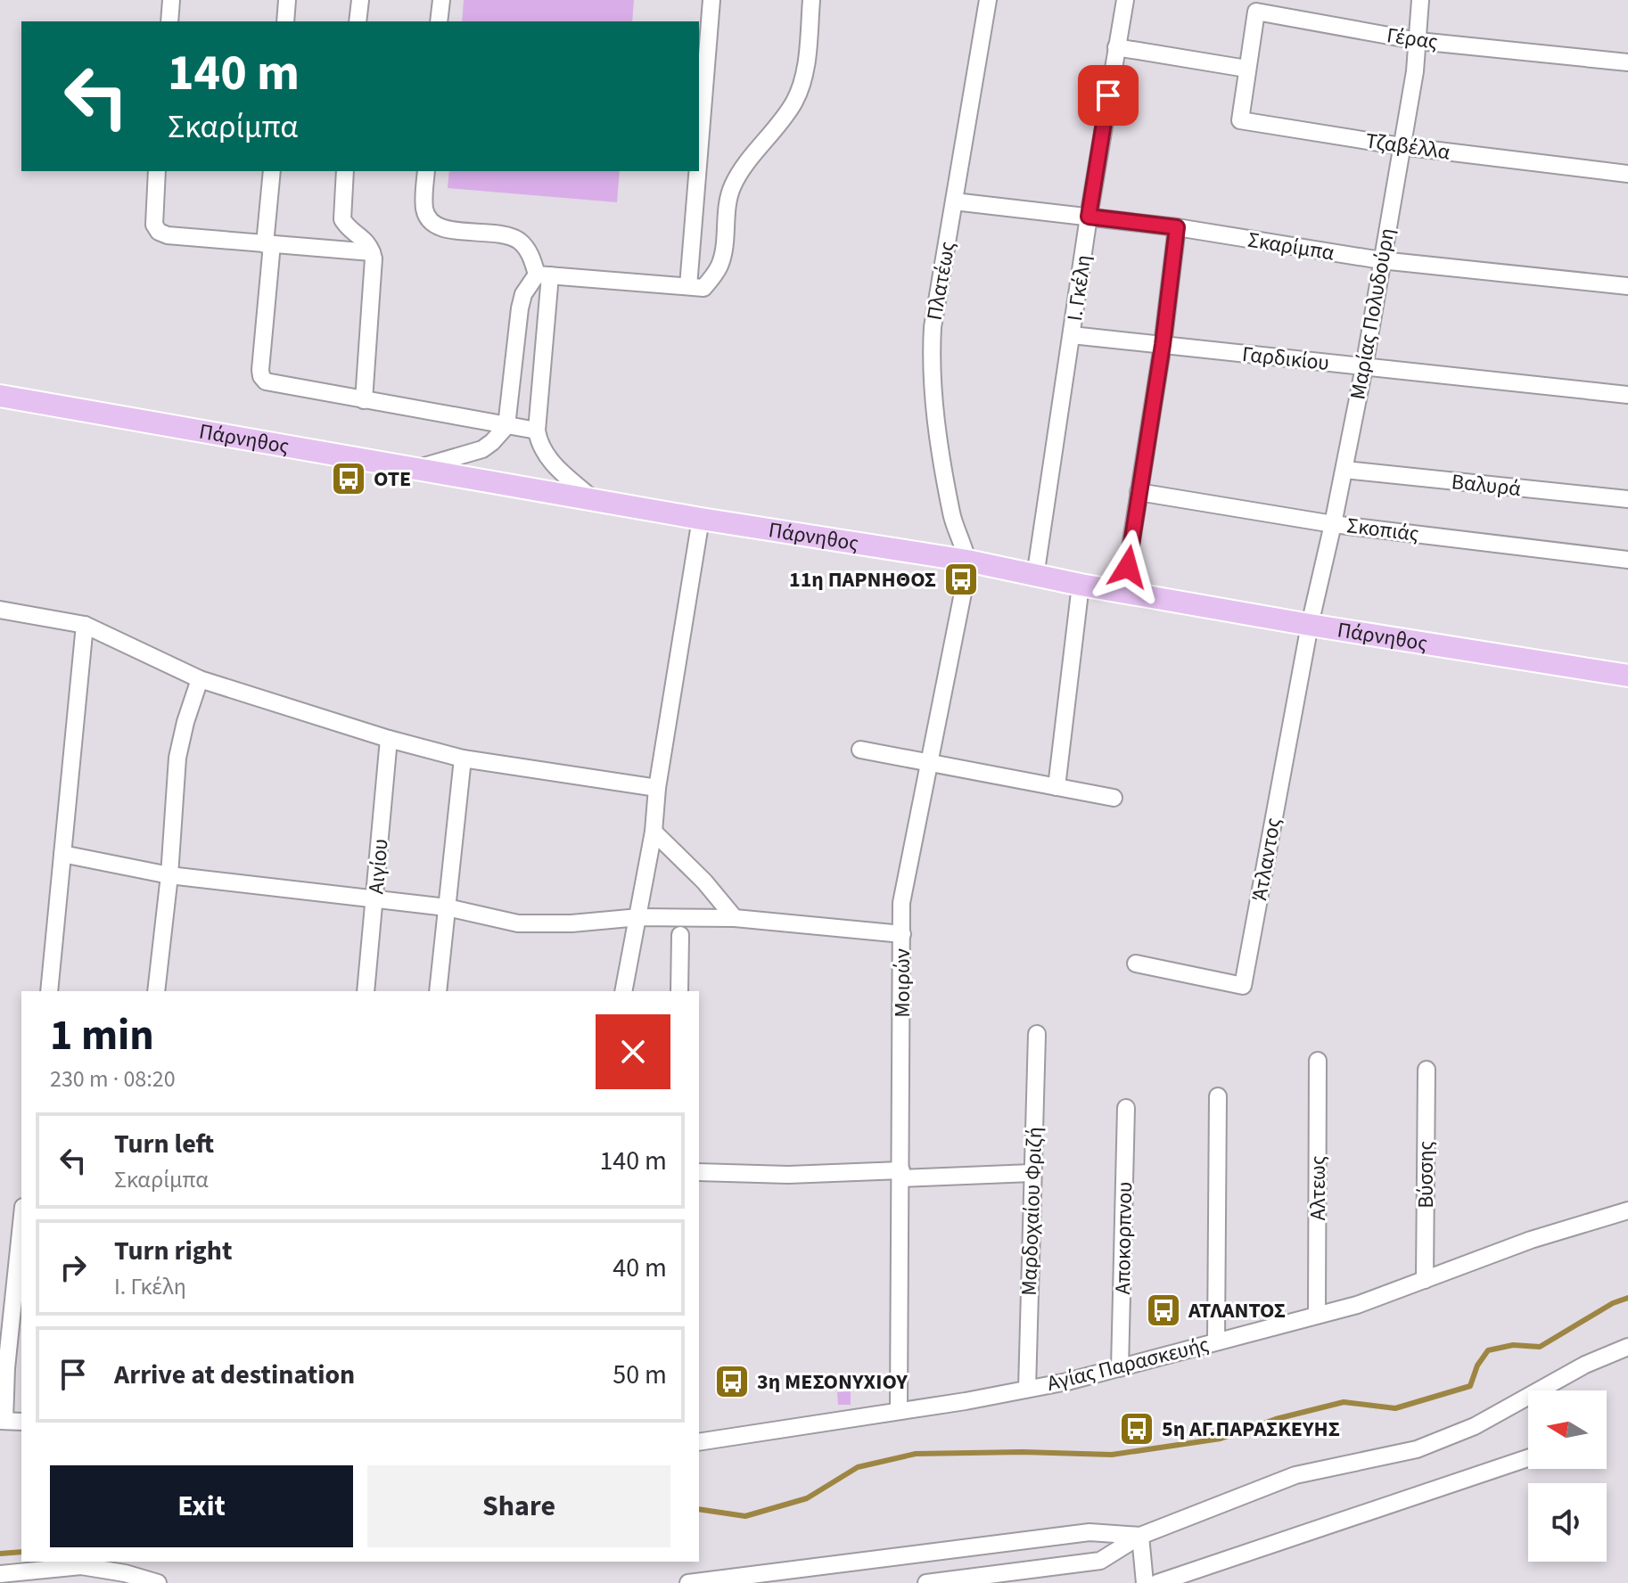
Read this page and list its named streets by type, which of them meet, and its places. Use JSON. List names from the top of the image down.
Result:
{
  "streets": {
    "main road": ["Πάρνηθος"],
    "street": [
      "Γέρας",
      "Τζαβέλλα",
      "Σκαρίμπα",
      "Πλατέως",
      "Ι. Γκέλη",
      "Μαρίας Πολυδούρη",
      "Γαρδικίου",
      "Βαλυρά",
      "Σκοπιάς",
      "Άτλαντος",
      "Αιγίου",
      "Μοιρών",
      "Βύσσης",
      "Αλτεως",
      "Μαρδοχαίου Φριζή",
      "Αποκορπνου",
      "Αγίας Παρασκευής"
    ]
  },
  "crossings": [
    ["Γέρας", "Τζαβέλλα"],
    ["Γέρας", "Μαρίας Πολυδούρη"],
    ["Τζαβέλλα", "Μαρίας Πολυδούρη"],
    ["Σκαρίμπα", "Πλατέως"],
    ["Σκαρίμπα", "Ι. Γκέλη"],
    ["Σκαρίμπα", "Μαρίας Πολυδούρη"],
    ["Πλατέως", "Πάρνηθος"],
    ["Πλατέως", "Μοιρών"],
    ["Ι. Γκέλη", "Γαρδικίου"],
    ["Ι. Γκέλη", "Πάρνηθος"],
    ["Μαρίας Πολυδούρη", "Γαρδικίου"],
    ["Μαρίας Πολυδούρη", "Πάρνηθος"],
    ["Μαρίας Πολυδούρη", "Βαλυρά"],
    ["Μαρίας Πολυδούρη", "Σκοπιάς"],
    ["Μαρίας Πολυδούρη", "Άτλαντος"],
    ["Πάρνηθος", "Άτλαντος"],
    ["Πάρνηθος", "Μοιρών"],
    ["Μοιρών", "Αγίας Παρασκευής"],
    ["Βύσσης", "Αγίας Παρασκευής"],
    ["Αλτεως", "Αγίας Παρασκευής"],
    ["Μαρδοχαίου Φριζή", "Αγίας Παρασκευής"],
    ["Αποκορπνου", "Αγίας Παρασκευής"]
  ],
  "places": {
    "bus stop": [
      "ΟΤΕ",
      "11η ΠΑΡΝΗΘΟΣ",
      "ΑΤΛΑΝΤΟΣ",
      "3η ΜΕΣΟΝΥΧΙΟΥ",
      "5η ΑΓ.ΠΑΡΑΣΚΕΥΗΣ"
    ]
  },
  "north": "left",
  "page": {
    "turn": ["140 m", "Σκαρίμπα"],
    "heading": ["1 min", "230 m · 08:20"],
    "list": [
      {
        "name": "Turn left",
        "note": "Σκαρίμπα",
        "value": "140 m"
      },
      {
        "name": "Turn right",
        "note": "Ι. Γκέλη",
        "value": "40 m"
      },
      {
        "name": "Arrive at destination",
        "value": "50 m"
      }
    ],
    "buttons": ["Exit", "Share"]
  }
}
